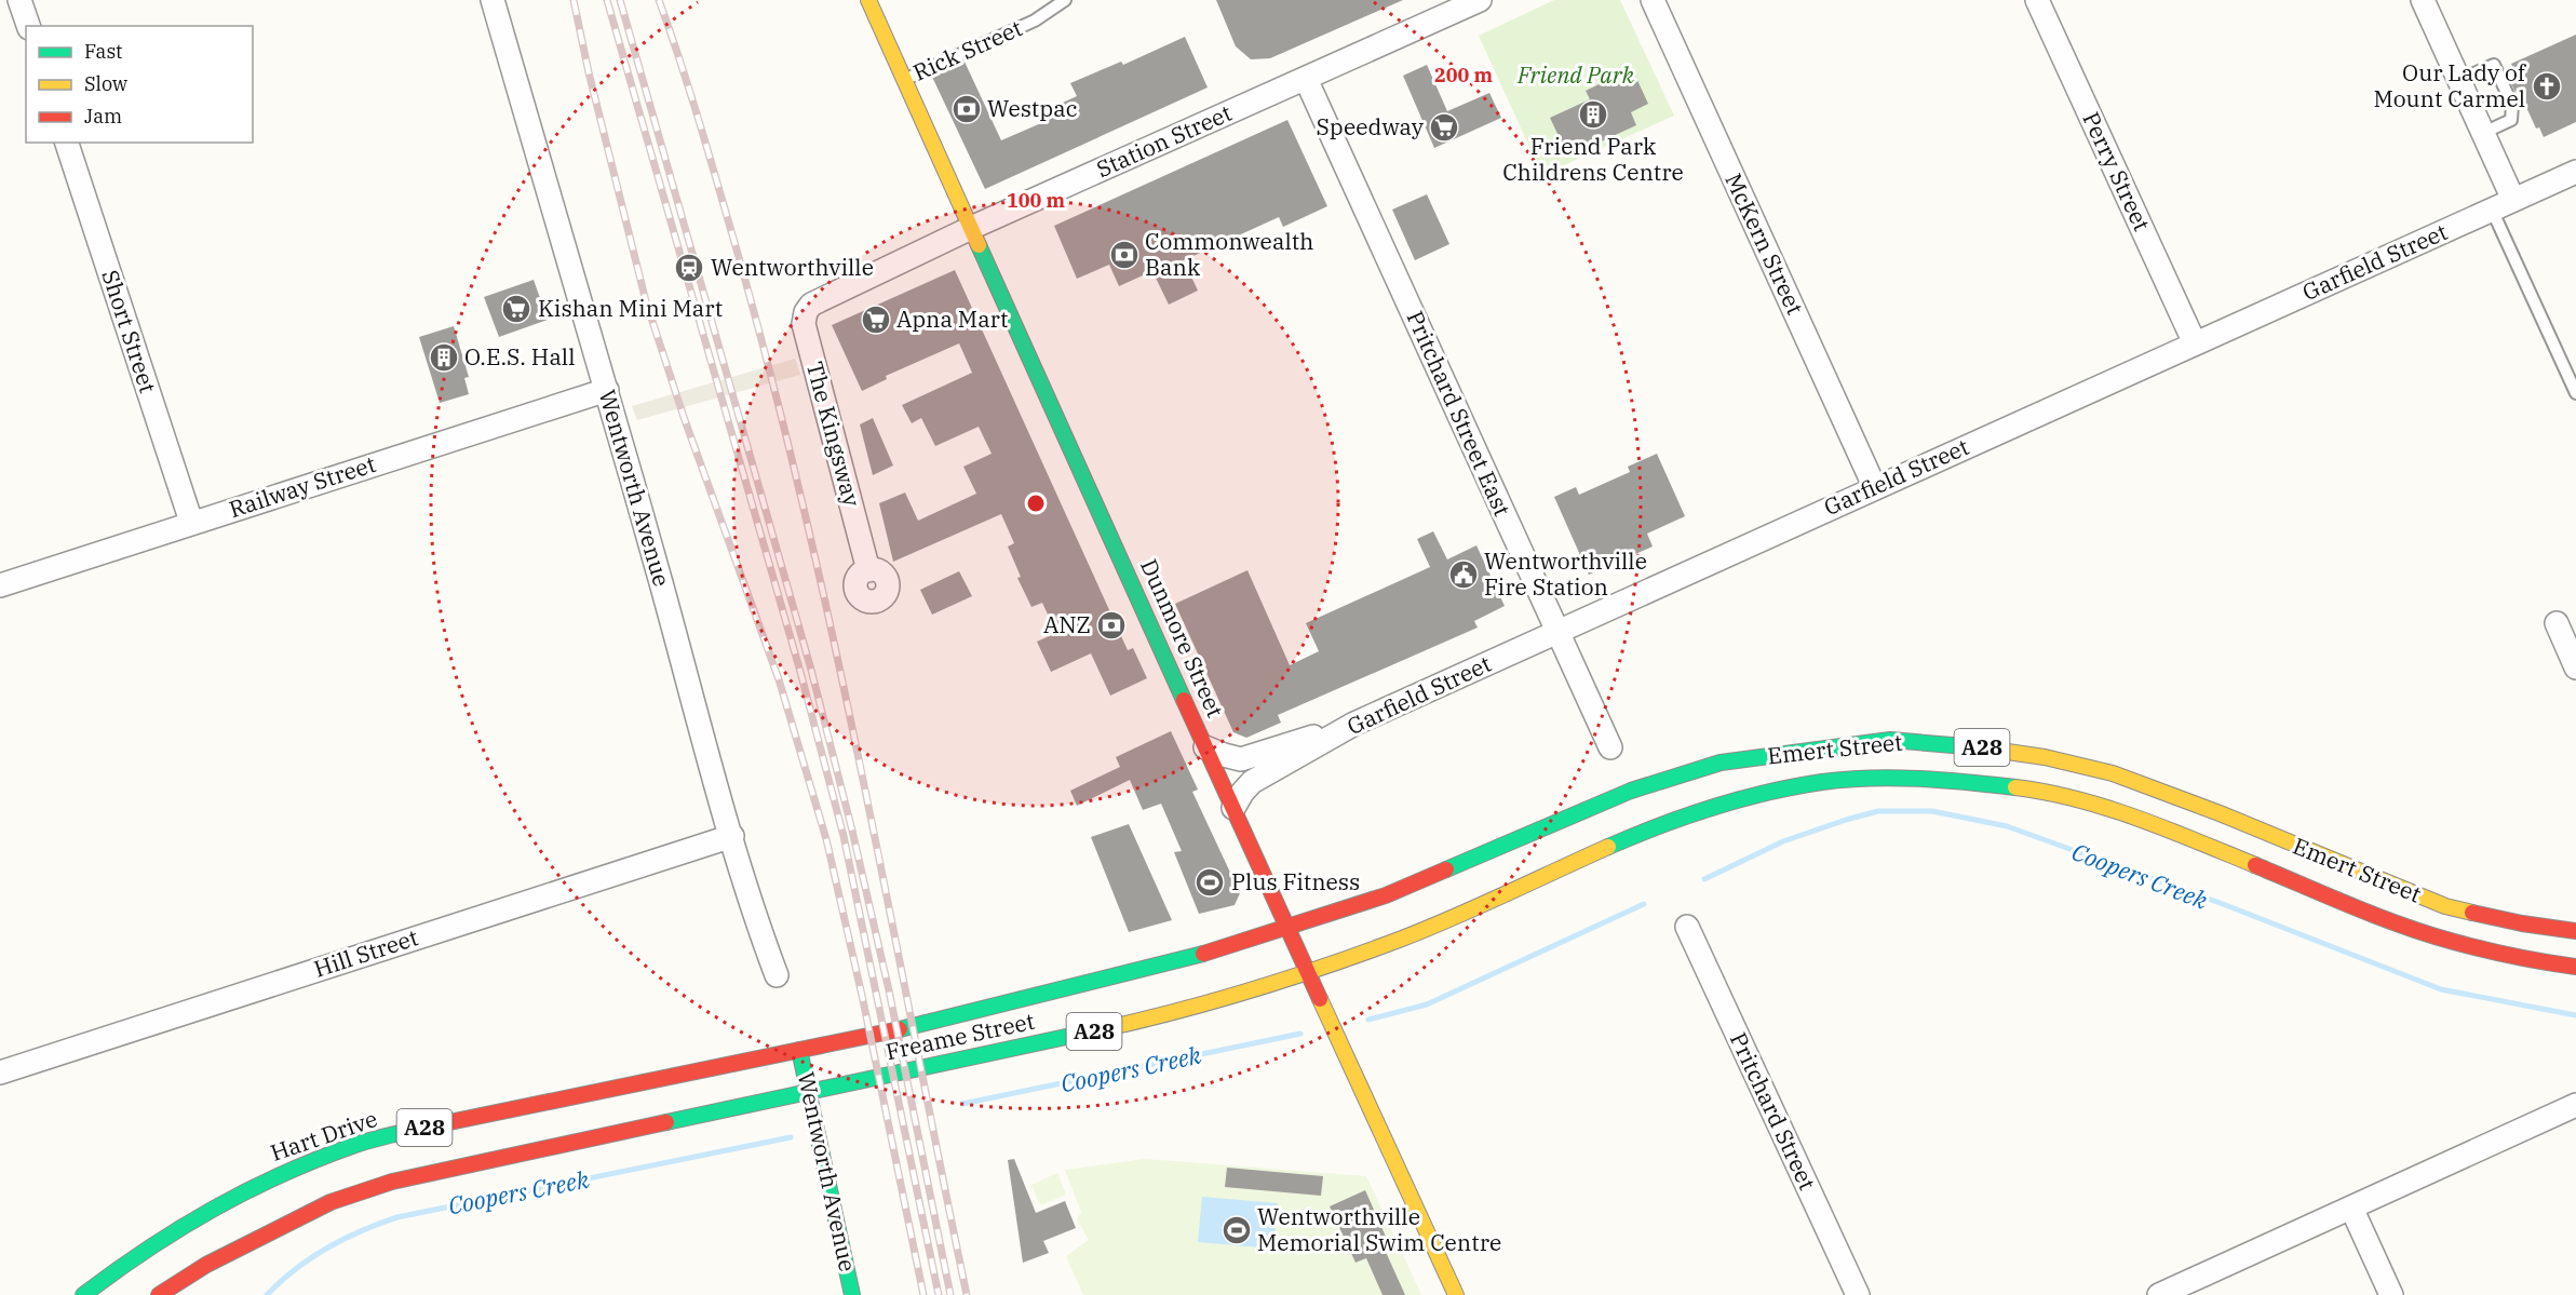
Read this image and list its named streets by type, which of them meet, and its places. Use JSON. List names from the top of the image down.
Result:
{
  "streets": {
    "main road": [
      "Wentworth Avenue",
      "Dunmore Street",
      "A28",
      "Emert Street",
      "Freame Street",
      "Hart Drive"
    ],
    "street": [
      "Station Street",
      "Perry Street",
      "McKern Street",
      "Garfield Street",
      "Short Street",
      "Pritchard Street East",
      "The Kingsway",
      "Railway Street",
      "Hill Street",
      "Pritchard Street"
    ],
    "lane": ["Rick Street"]
  },
  "crossings": [
    ["Rick Street", "Dunmore Street"],
    ["Station Street", "Pritchard Street East"],
    ["Station Street", "The Kingsway"],
    ["Station Street", "Dunmore Street"],
    ["Perry Street", "Garfield Street"],
    ["McKern Street", "Garfield Street"],
    ["Garfield Street", "Pritchard Street East"],
    ["Garfield Street", "Dunmore Street"],
    ["Short Street", "Railway Street"],
    ["Railway Street", "Wentworth Avenue"],
    ["Wentworth Avenue", "A28"],
    ["Wentworth Avenue", "Hill Street"],
    ["Wentworth Avenue", "Freame Street"],
    ["Wentworth Avenue", "Hart Drive"],
    ["Dunmore Street", "Emert Street"],
    ["Dunmore Street", "Freame Street"],
    ["A28", "Freame Street"],
    ["Emert Street", "Freame Street"],
    ["Freame Street", "Hart Drive"]
  ],
  "water": ["Coopers Creek"],
  "parks": ["Friend Park"],
  "places": {
    "church": ["Our Lady of Mount Carmel"],
    "bank": ["Westpac", "Commonwealth Bank", "ANZ"],
    "building": ["Friend Park Childrens Centre", "O.E.S. Hall"],
    "supermarket": ["Speedway", "Kishan Mini Mart", "Apna Mart"],
    "station": ["Wentworthville"],
    "public building": ["Wentworthville Fire Station"],
    "sports": ["Plus Fitness", "Wentworthville Memorial Swim Centre"]
  },
  "legend": ["Fast", "Slow", "Jam"],
  "rings": ["200 m", "100 m"]
}
